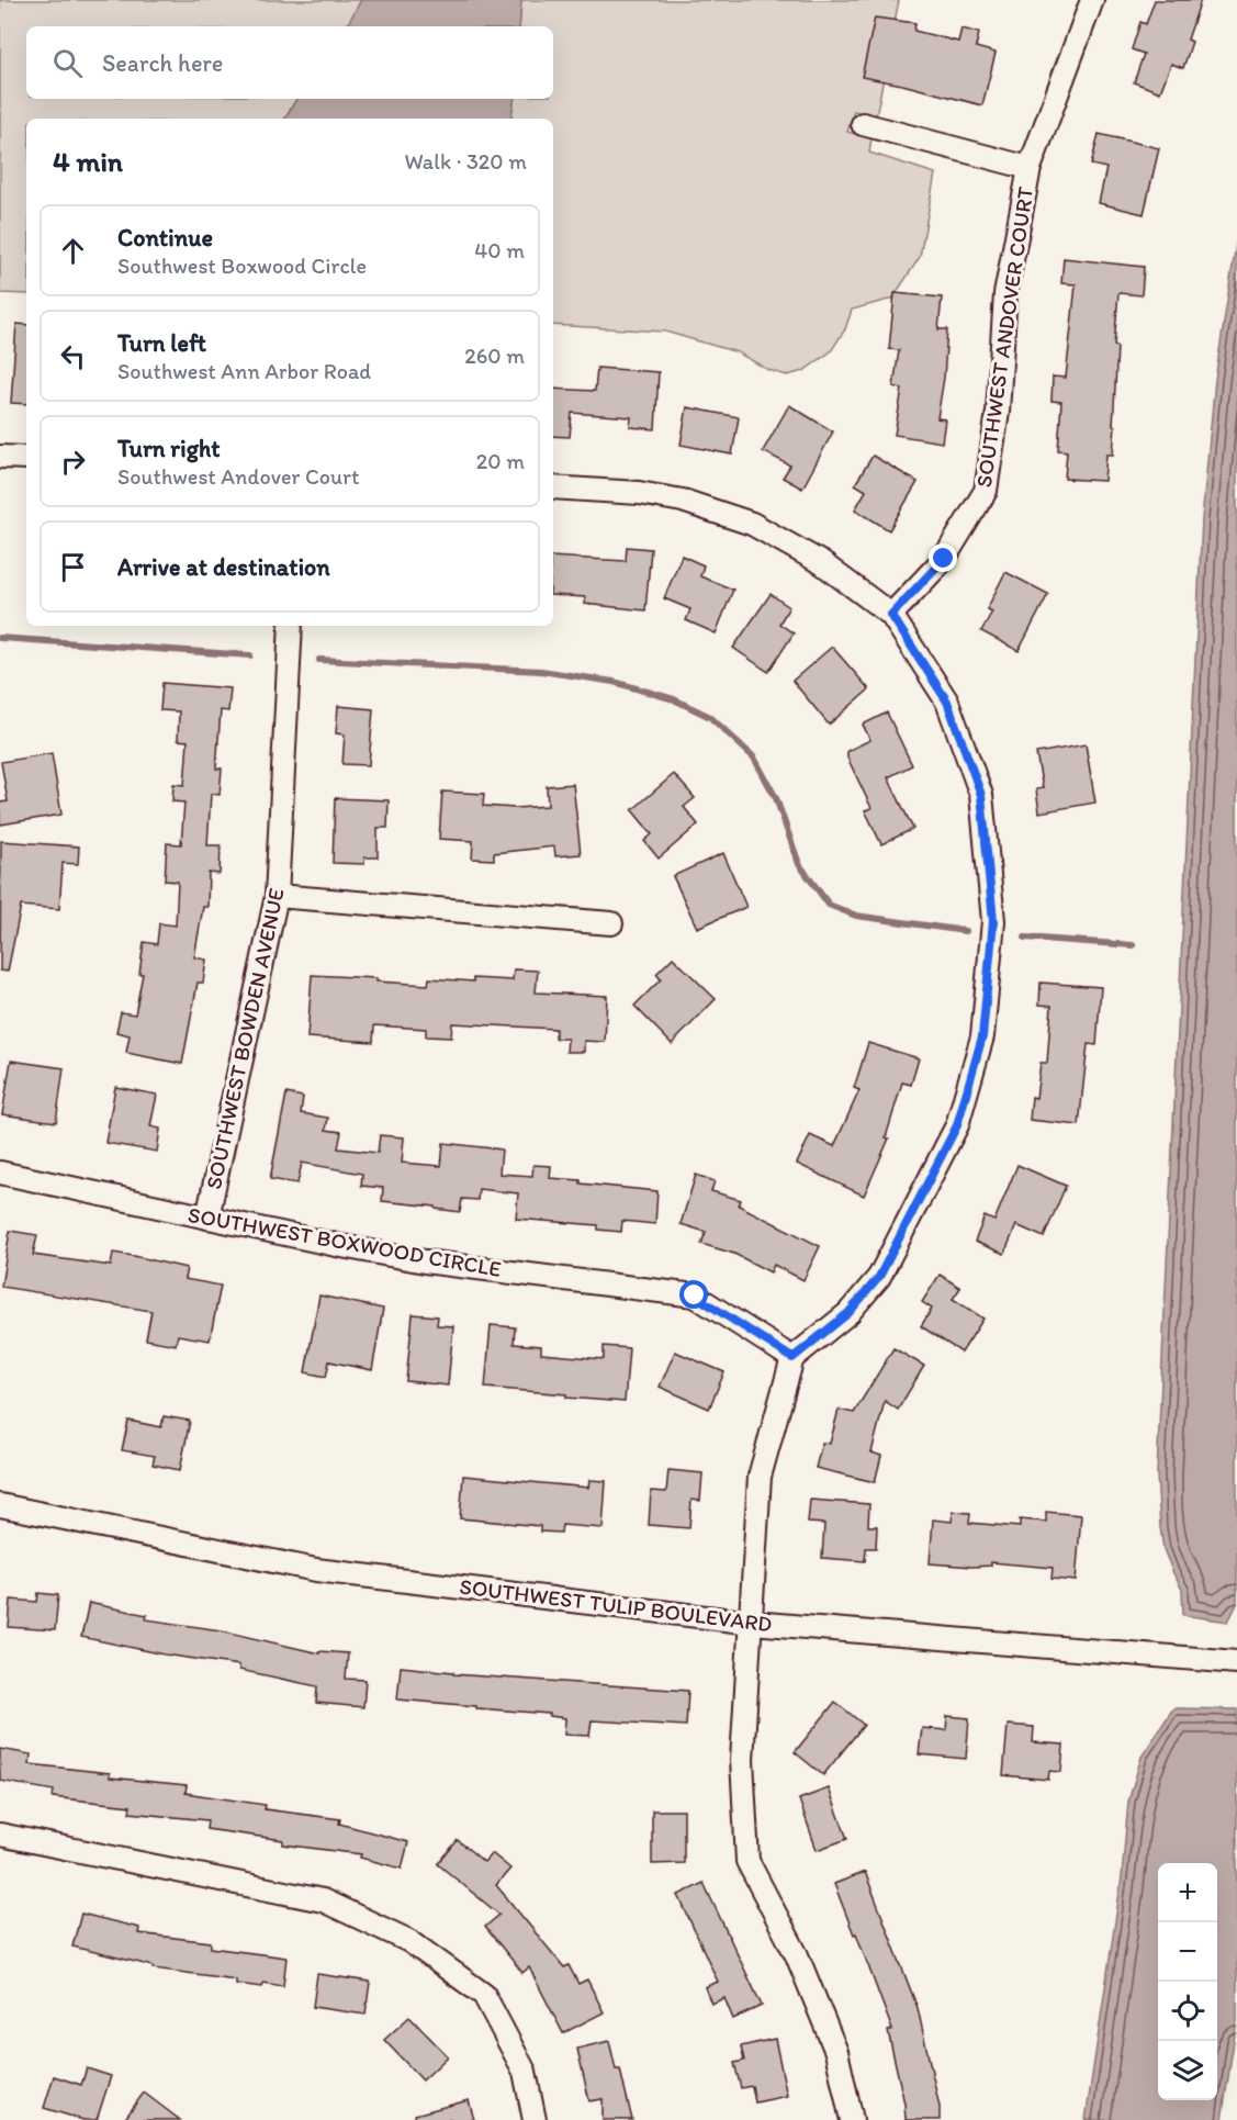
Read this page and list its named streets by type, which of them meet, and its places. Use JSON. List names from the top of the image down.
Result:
{
  "streets": {
    "street": [
      "SOUTHWEST ANDOVER COURT",
      "SOUTHWEST BOWDEN AVENUE",
      "SOUTHWEST BOXWOOD CIRCLE",
      "SOUTHWEST TULIP BOULEVARD"
    ]
  },
  "crossings": [
    ["SOUTHWEST BOWDEN AVENUE", "SOUTHWEST BOXWOOD CIRCLE"]
  ],
  "page": {
    "search": "Search here",
    "heading": ["4 min", "Walk · 320 m"],
    "list": [
      ["Continue", "Southwest Boxwood Circle", "40 m"],
      ["Turn left", "Southwest Ann Arbor Road", "260 m"],
      ["Turn right", "Southwest Andover Court", "20 m"],
      "Arrive at destination"
    ],
    "map_buttons": ["+", "−"]
  }
}
